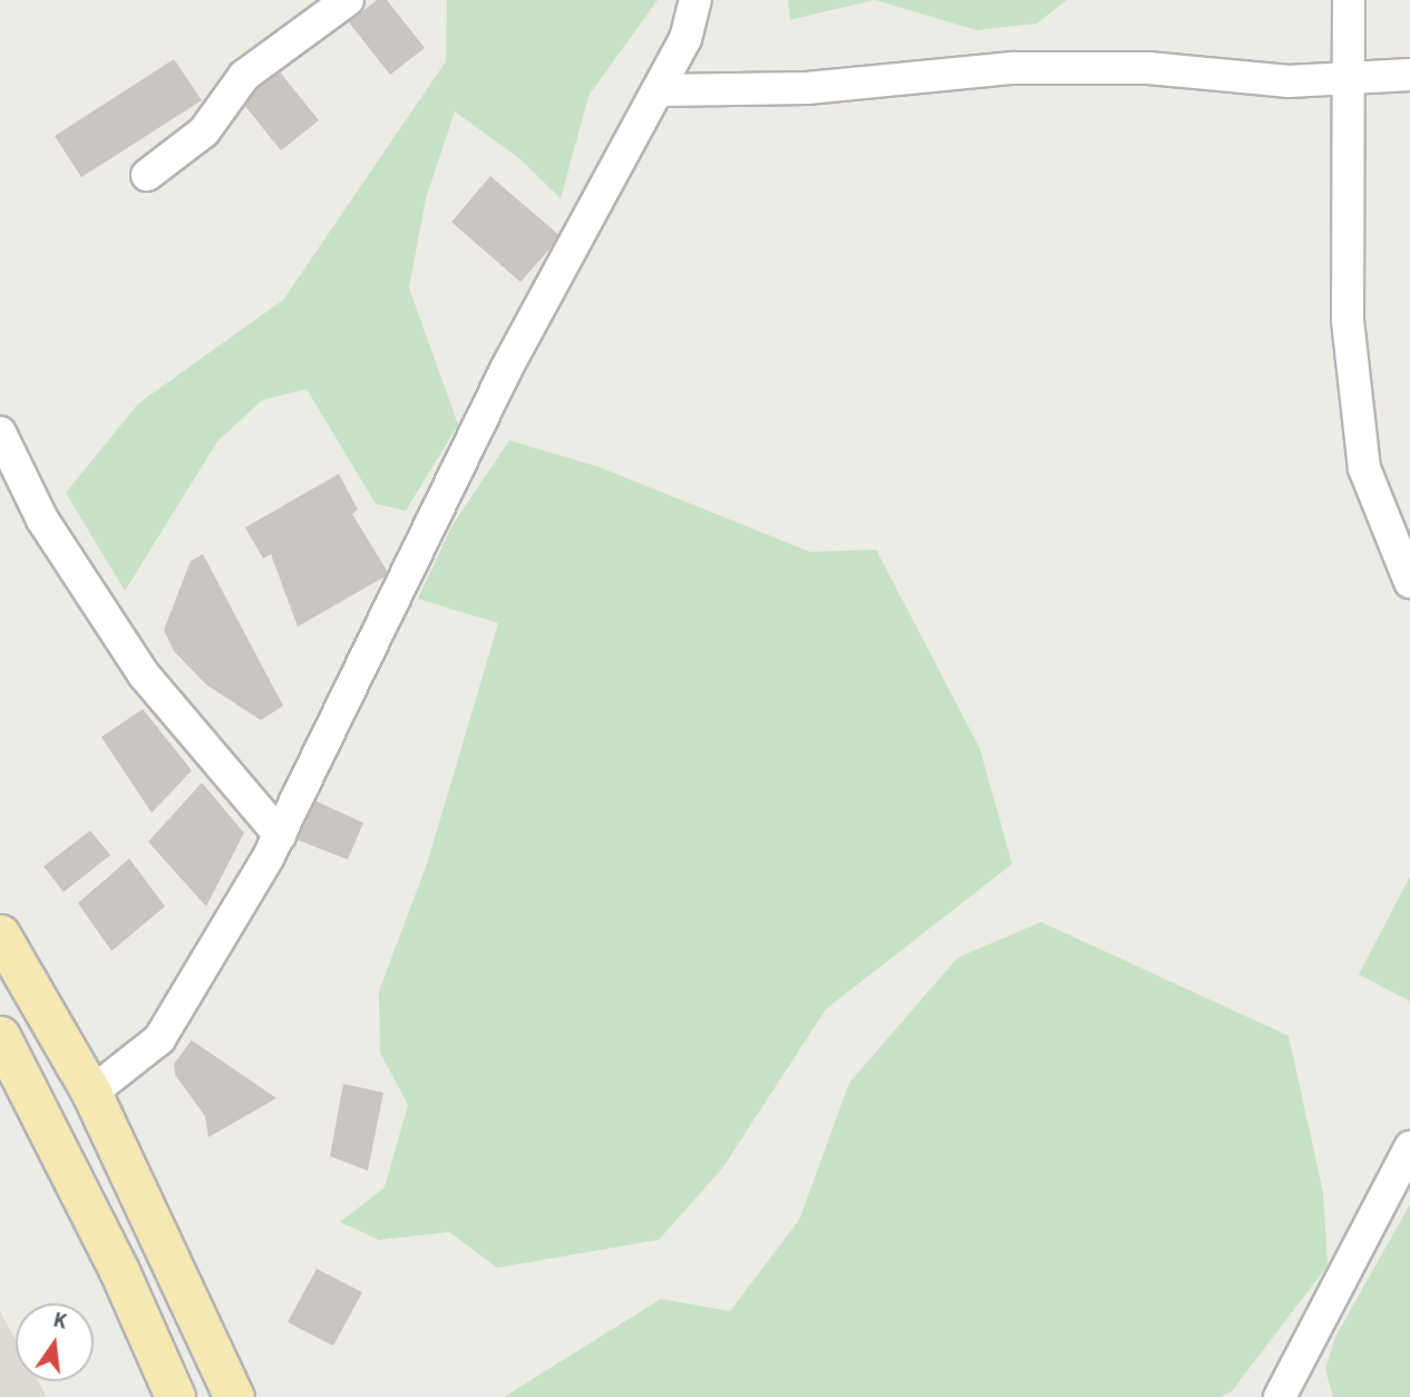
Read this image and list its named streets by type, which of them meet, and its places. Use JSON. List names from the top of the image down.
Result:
{
  "north": "top"
}
